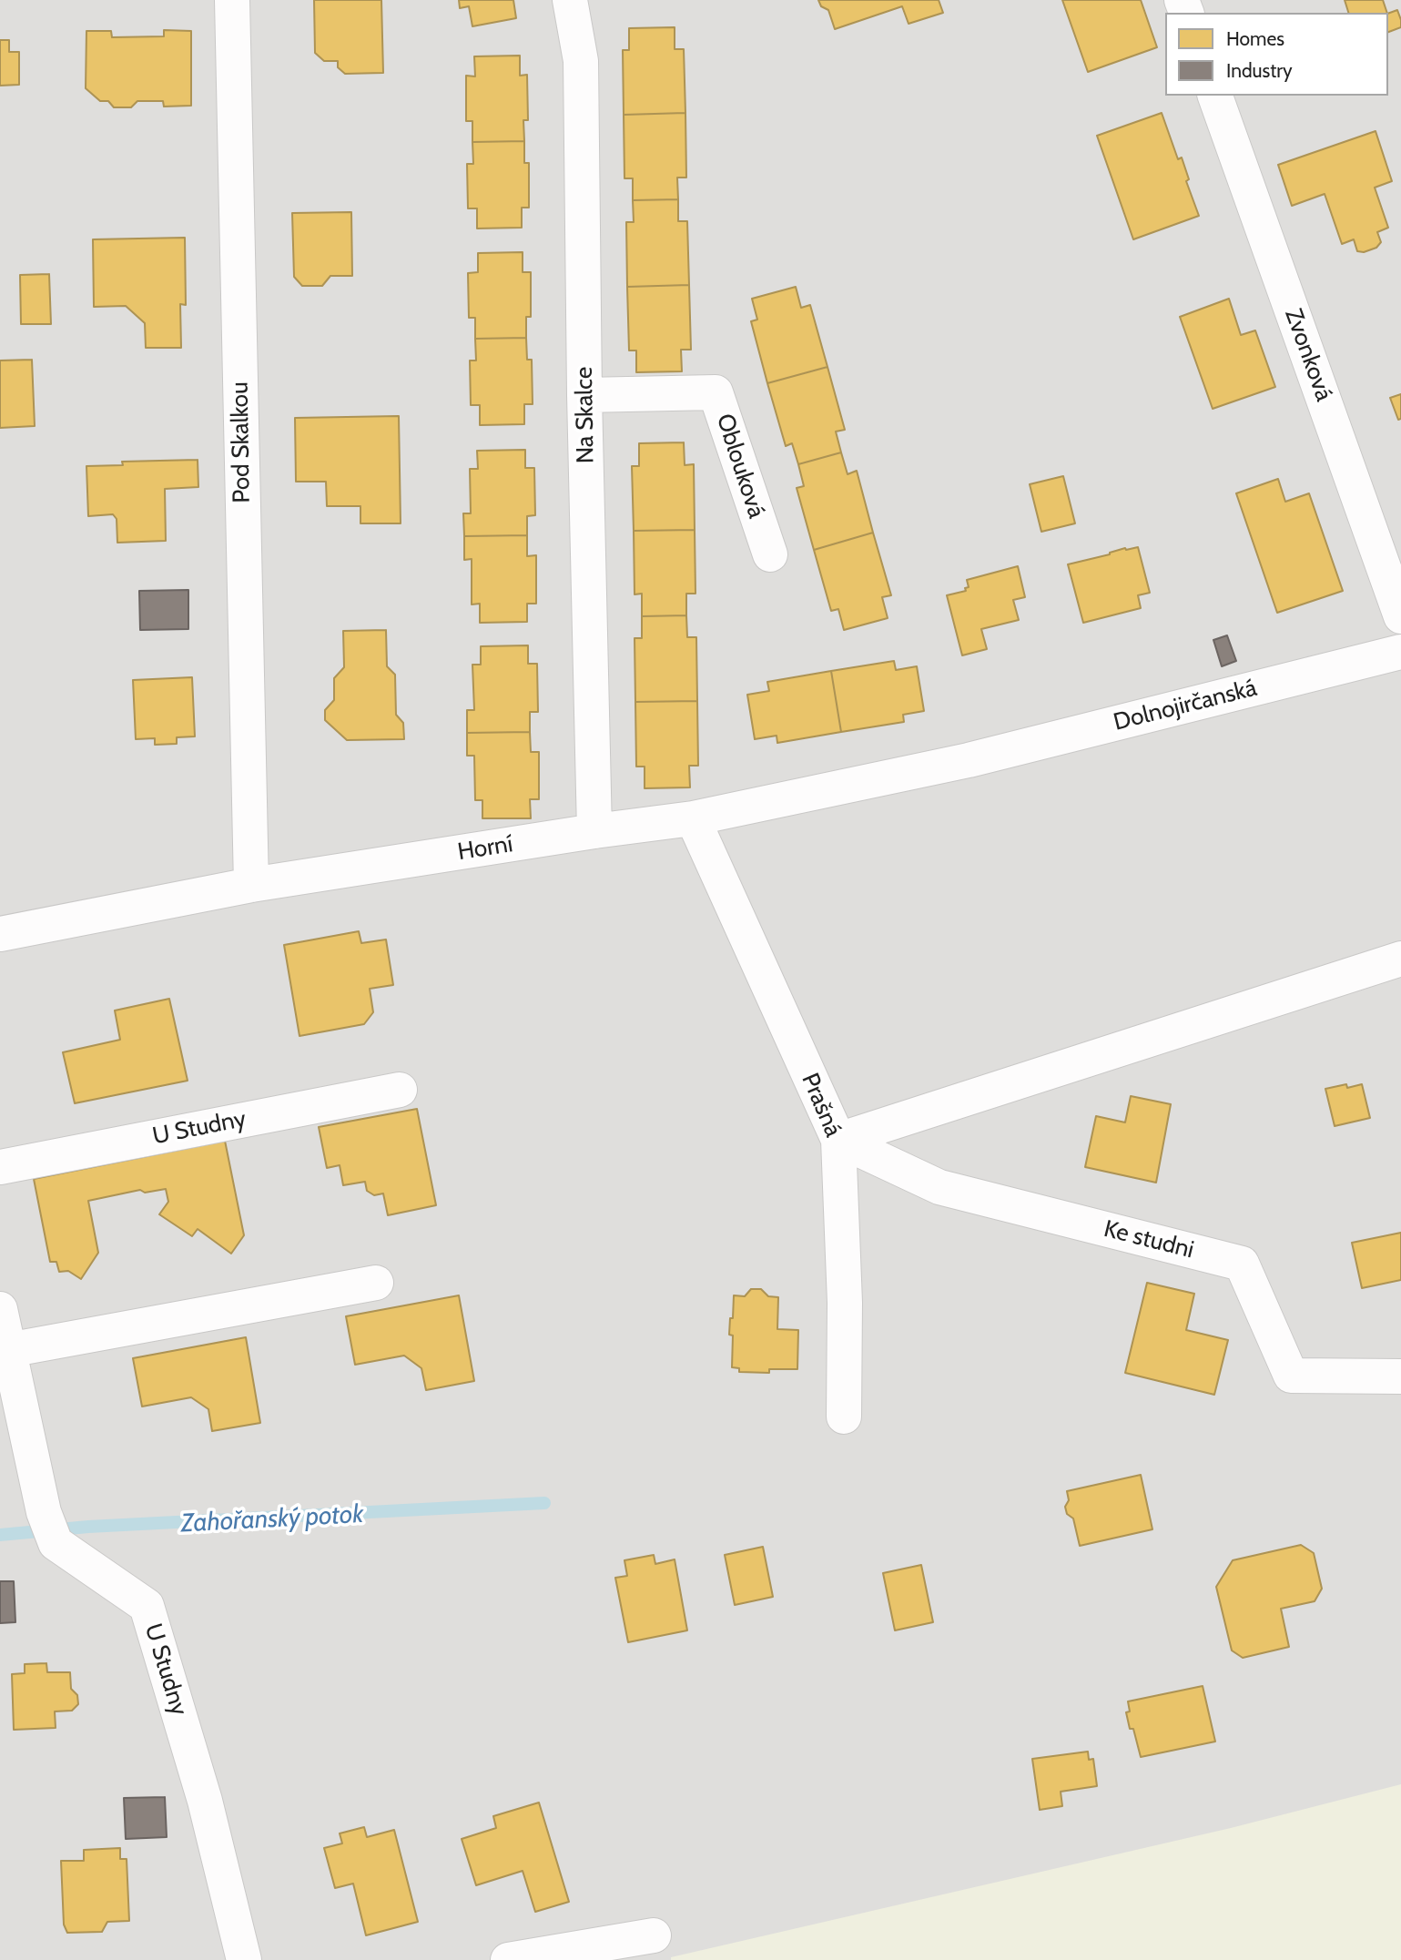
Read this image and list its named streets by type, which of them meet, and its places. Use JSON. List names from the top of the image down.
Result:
{
  "streets": {
    "street": [
      "Zvonková",
      "Na Skalce",
      "Pod Skalkou",
      "Oblouková",
      "Dolnojirčanská",
      "Horní",
      "Prašná",
      "U Studny",
      "Ke studni"
    ]
  },
  "crossings": [
    ["Na Skalce", "Oblouková"],
    ["Na Skalce", "Horní"],
    ["Pod Skalkou", "Horní"],
    ["Dolnojirčanská", "Horní"],
    ["Horní", "Prašná"],
    ["Prašná", "Ke studni"]
  ],
  "water": ["Zahořanský potok"],
  "legend": ["Homes", "Industry"]
}
